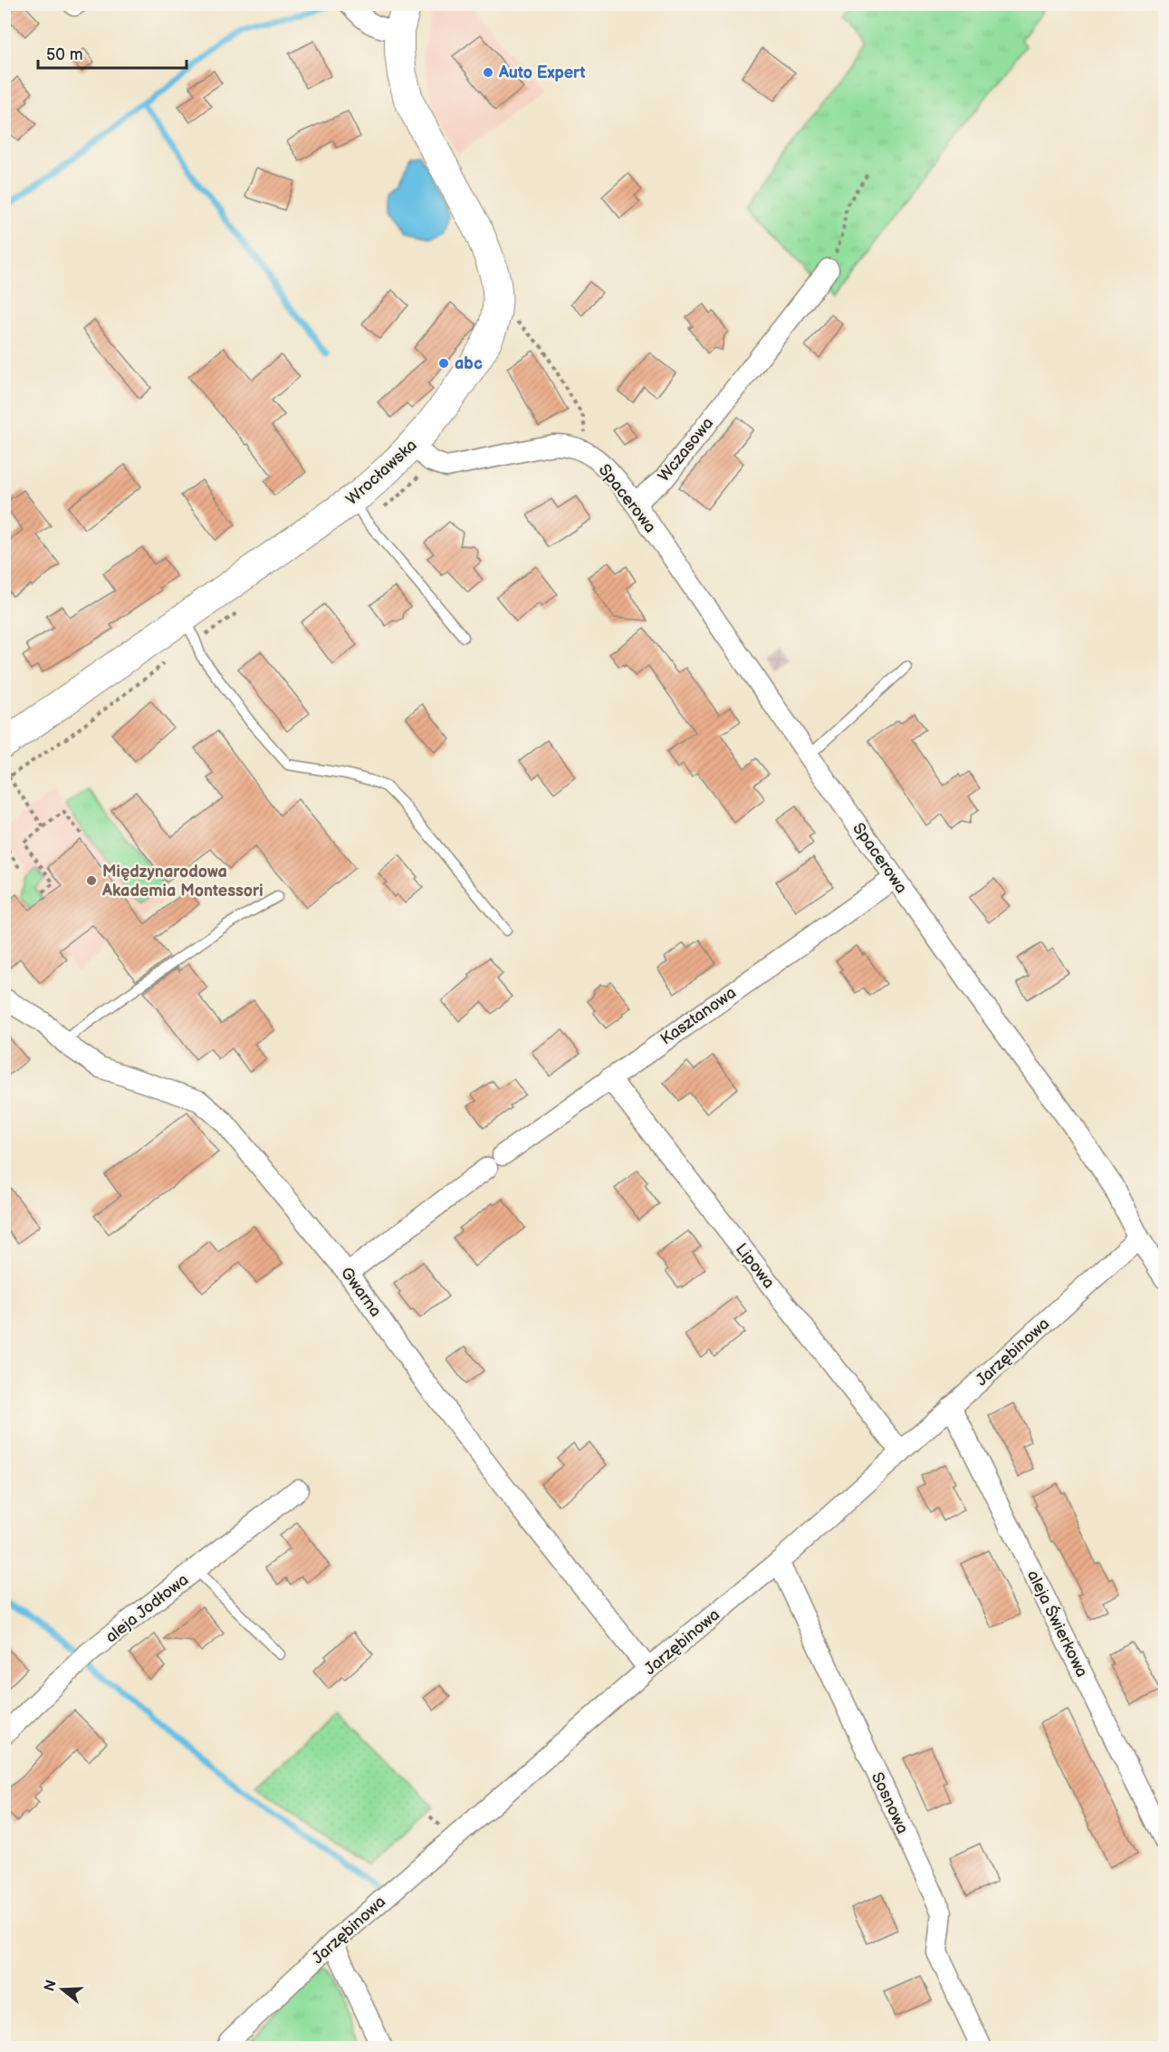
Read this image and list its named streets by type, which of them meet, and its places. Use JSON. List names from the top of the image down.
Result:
{
  "streets": {
    "street": [
      "Wczasowa",
      "Wrocławska",
      "Spacerowa",
      "Kasztanowa",
      "Lipowa",
      "Gwarna",
      "Jarzębinowa",
      "aleja Jodłowa",
      "aleja Świerkowa",
      "Sosnowa"
    ]
  },
  "crossings": [
    ["Wczasowa", "Spacerowa"],
    ["Wrocławska", "Spacerowa"],
    ["Spacerowa", "Kasztanowa"],
    ["Spacerowa", "Jarzębinowa"],
    ["Kasztanowa", "Lipowa"],
    ["Kasztanowa", "Gwarna"],
    ["Lipowa", "Jarzębinowa"],
    ["Gwarna", "Jarzębinowa"],
    ["Jarzębinowa", "aleja Świerkowa"],
    ["Jarzębinowa", "Sosnowa"]
  ],
  "places": ["Auto Expert", "abc", "Międzynarodowa Akademia Montessori"],
  "scale_bar": "50 m",
  "north": "left"
}
